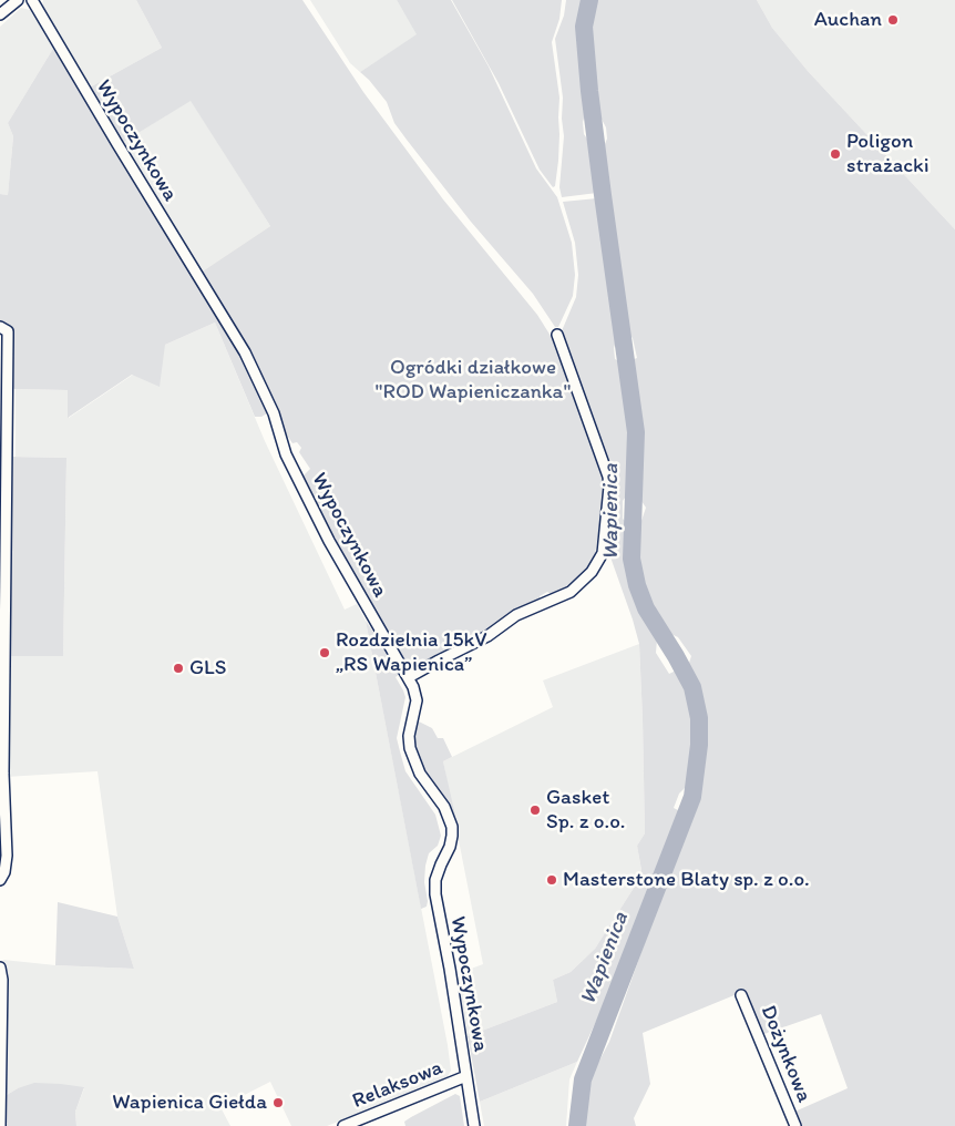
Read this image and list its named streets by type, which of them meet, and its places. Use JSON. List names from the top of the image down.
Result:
{
  "streets": {
    "street": ["Wypoczynkowa", "Dożynkowa", "Relaksowa"]
  },
  "crossings": [
    ["Wypoczynkowa", "Relaksowa"]
  ],
  "water": ["Wapienica"],
  "parks": ["Ogródki działkowe \"ROD Wapieniczanka\""],
  "places": [
    "Auchan",
    "Poligon strażacki",
    "Rozdzielnia 15kV „RS Wapienica”",
    "GLS",
    "Gasket Sp. z o.o.",
    "Masterstone Blaty sp. z o.o.",
    "Wapienica Giełda"
  ]
}
